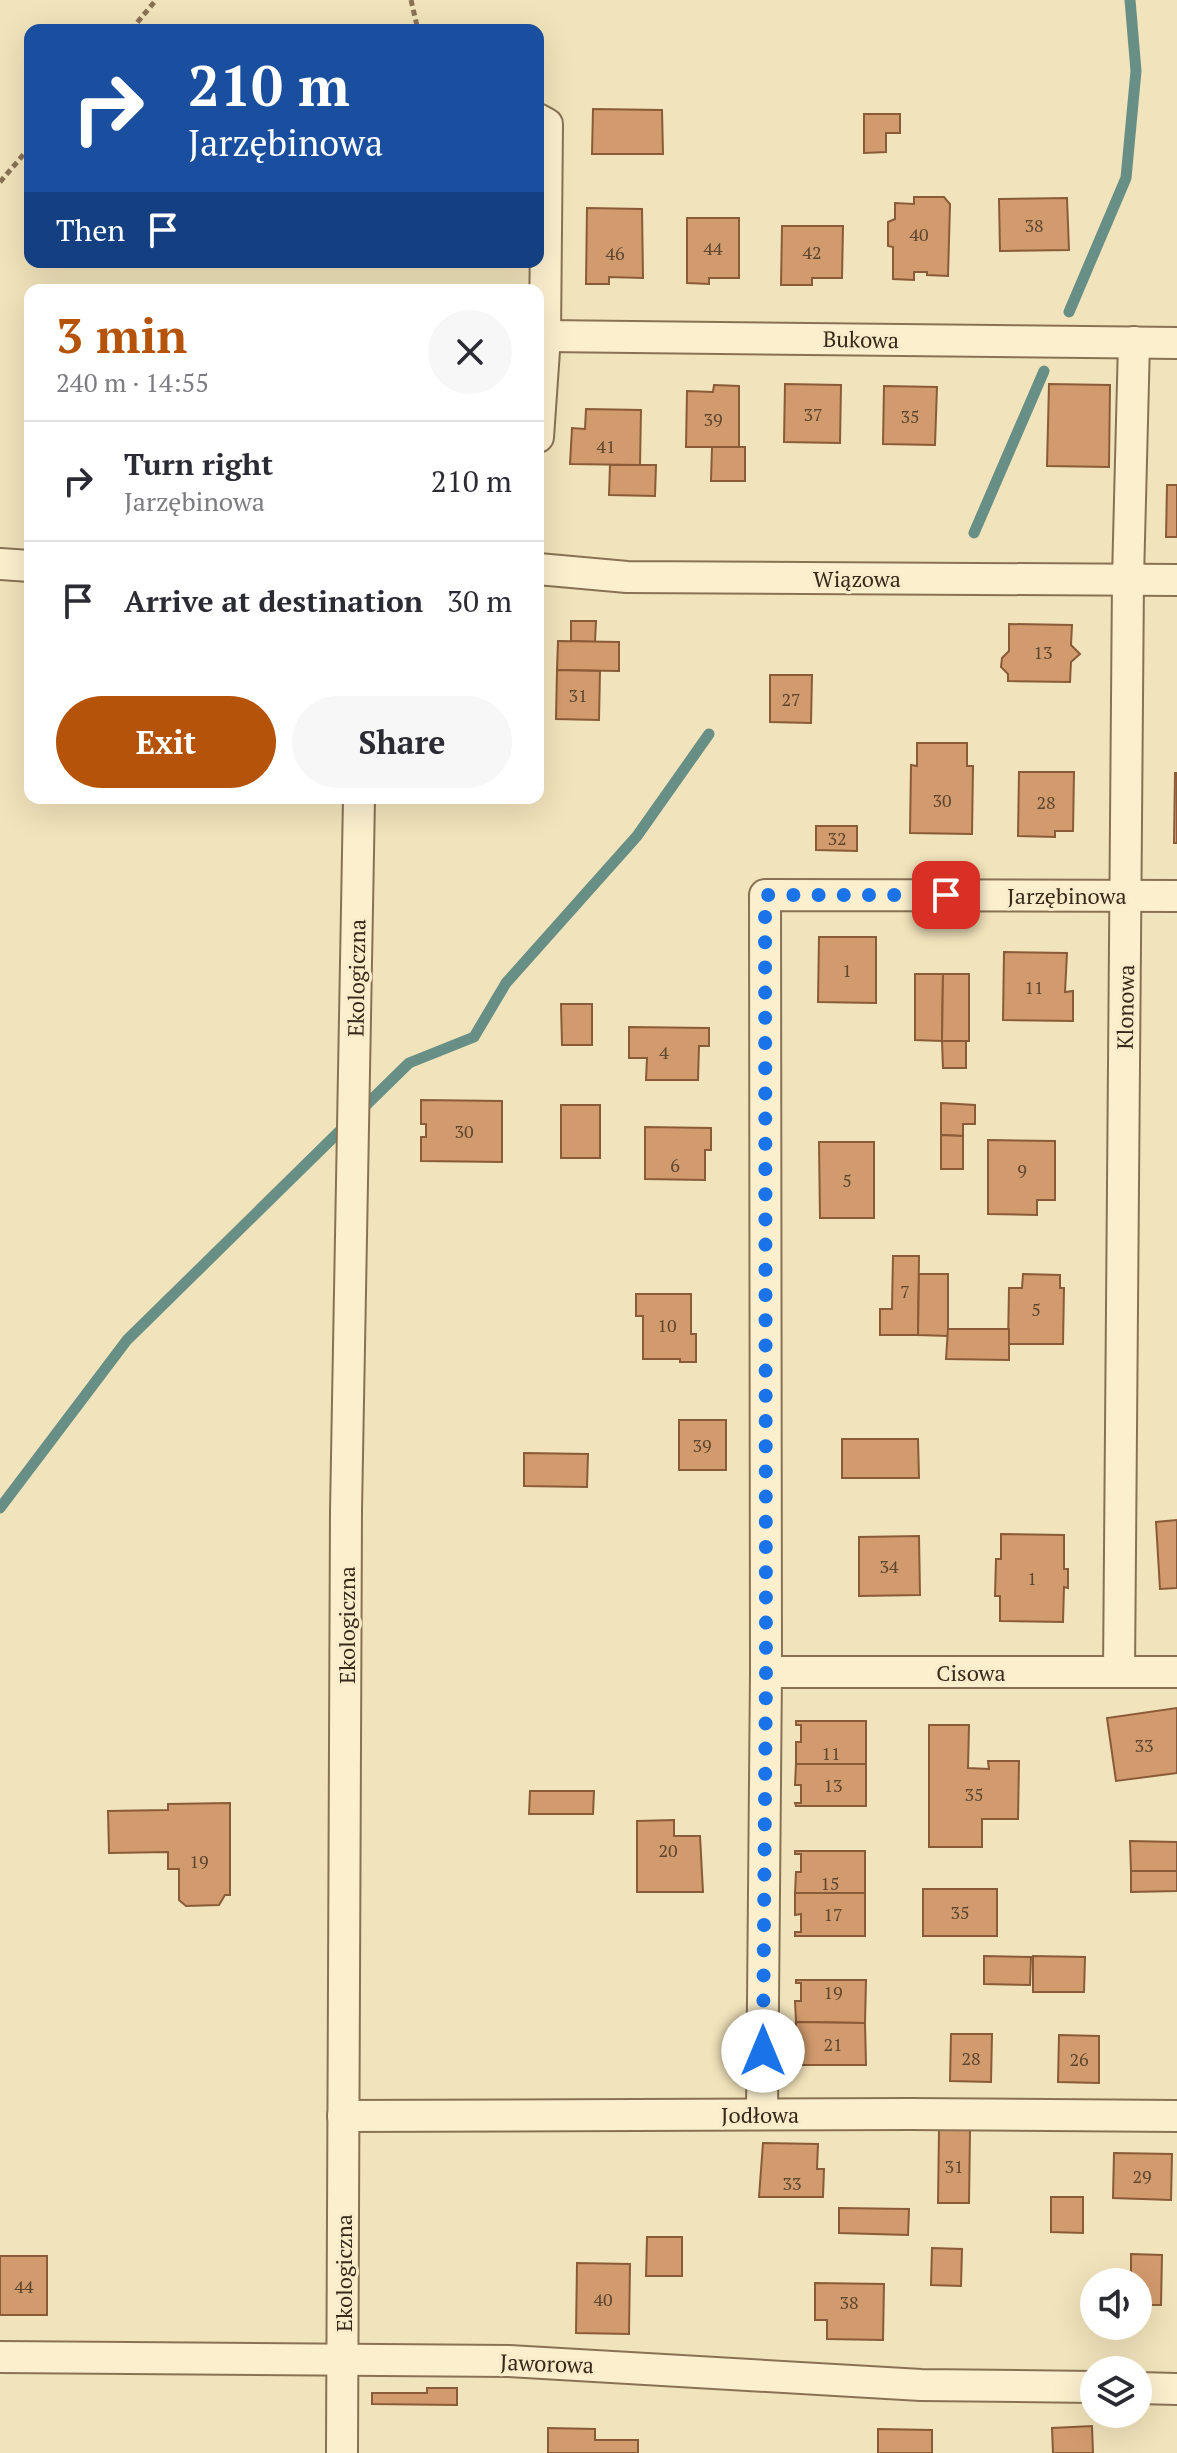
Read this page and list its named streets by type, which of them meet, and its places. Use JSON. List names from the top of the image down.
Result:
{
  "streets": {
    "street": [
      "Bukowa",
      "Wiązowa",
      "Jarzębinowa",
      "Ekologiczna",
      "Klonowa",
      "Cisowa",
      "Jodłowa",
      "Jaworowa"
    ]
  },
  "crossings": [
    ["Bukowa", "Klonowa"],
    ["Wiązowa", "Klonowa"],
    ["Jarzębinowa", "Klonowa"],
    ["Jarzębinowa", "Cisowa"],
    ["Ekologiczna", "Jodłowa"],
    ["Ekologiczna", "Jaworowa"],
    ["Klonowa", "Cisowa"]
  ],
  "house_numbers": [
    "38",
    "40",
    "44",
    "42",
    "46",
    "37",
    "35",
    "39",
    "41",
    "13",
    "31",
    "27",
    "30",
    "28",
    "32",
    "1",
    "11",
    "4",
    "30",
    "6",
    "9",
    "5",
    "7",
    "5",
    "10",
    "39",
    "34",
    "1",
    "33",
    "11",
    "13",
    "35",
    "20",
    "19",
    "15",
    "35",
    "17",
    "19",
    "21",
    "28",
    "26",
    "31",
    "29",
    "33",
    "44",
    "40",
    "38"
  ],
  "page": {
    "turn": ["210 m", "Jarzębinowa"],
    "then": "Then",
    "heading": ["3 min", "240 m · 14:55"],
    "list": [
      {
        "name": "Turn right",
        "note": "Jarzębinowa",
        "value": "210 m"
      },
      {
        "name": "Arrive at destination",
        "value": "30 m"
      }
    ],
    "buttons": ["Exit", "Share"]
  }
}
